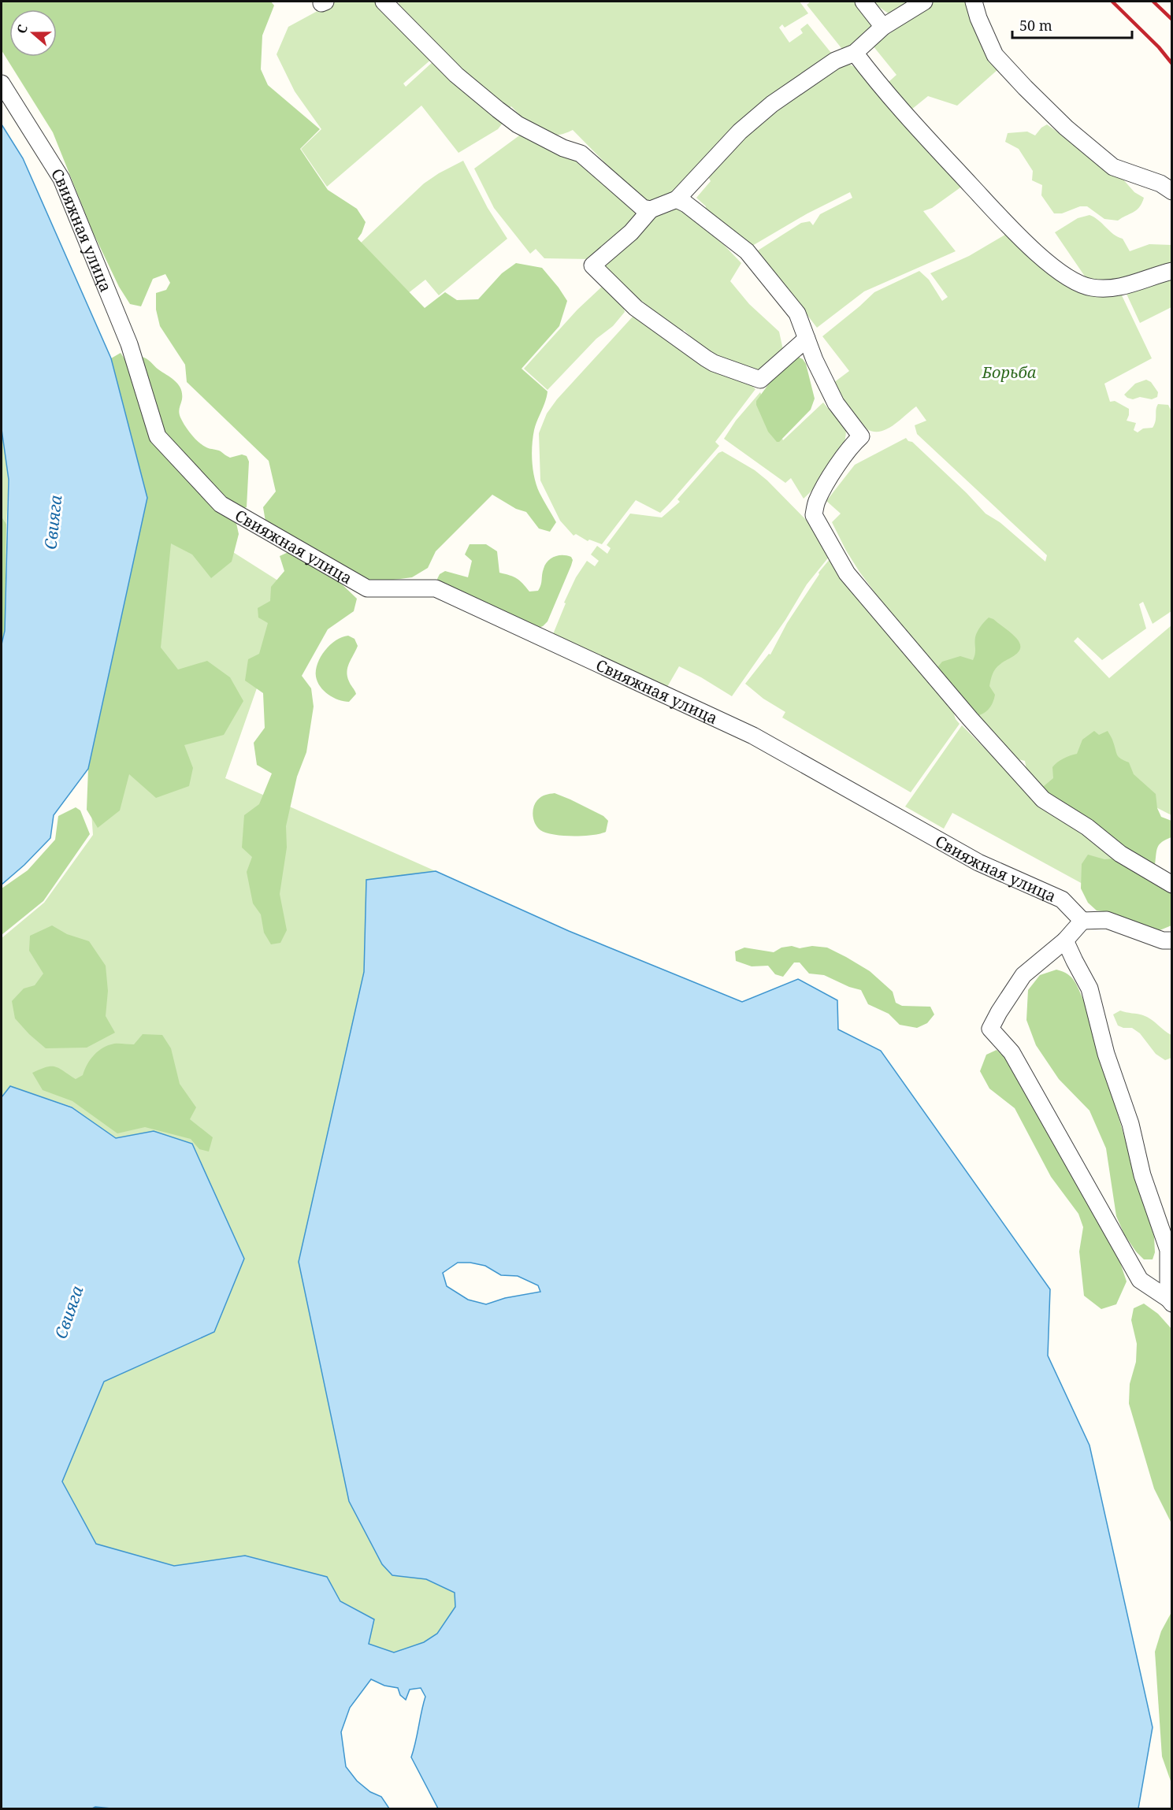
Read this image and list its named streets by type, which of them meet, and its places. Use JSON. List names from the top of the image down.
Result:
{
  "streets": {
    "street": ["Свияжная улица"]
  },
  "water": ["Свияга"],
  "parks": ["Борьба"],
  "scale_bar": "50 m",
  "north": "left"
}
